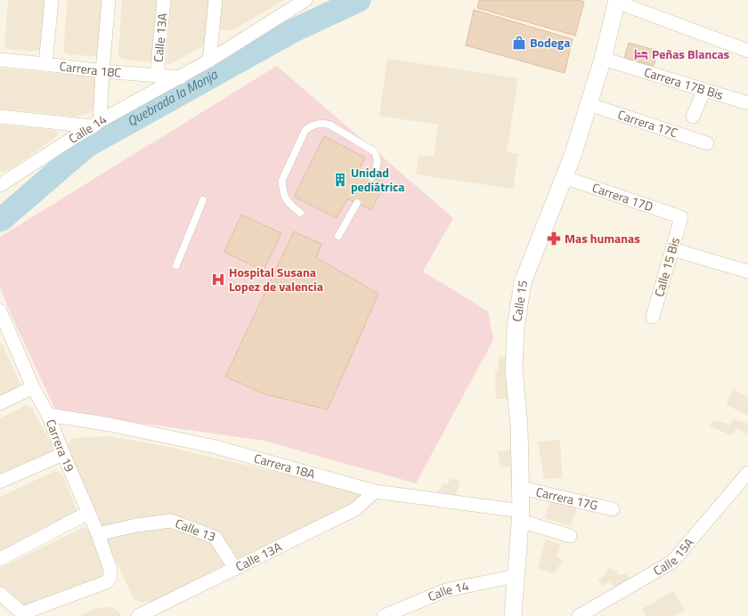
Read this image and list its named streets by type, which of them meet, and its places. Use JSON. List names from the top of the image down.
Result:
{
  "streets": {
    "street": [
      "Calle 13A",
      "Carrera 18C",
      "Carrera 17B Bis",
      "Carrera 17C",
      "Calle 14",
      "Carrera 17D",
      "Calle 15 Bis",
      "Calle 15",
      "Carrera 19",
      "Carrera 18A",
      "Carrera 17G",
      "Calle 13",
      "Calle 15A"
    ]
  },
  "crossings": [
    ["Calle 13A", "Carrera 18C"],
    ["Calle 13A", "Carrera 18A"],
    ["Calle 13A", "Calle 13"],
    ["Carrera 18C", "Calle 14"],
    ["Carrera 17B Bis", "Calle 15"],
    ["Carrera 17C", "Calle 15"],
    ["Calle 14", "Calle 15"],
    ["Carrera 17D", "Calle 15 Bis"],
    ["Carrera 17D", "Calle 15"],
    ["Calle 15", "Carrera 18A"],
    ["Calle 15", "Carrera 17G"],
    ["Carrera 19", "Carrera 18A"],
    ["Carrera 19", "Calle 13"]
  ],
  "water": ["Quebrada la Monja"],
  "places": {
    "shop": ["Bodega"],
    "hotel": ["Peñas Blancas"],
    "building": ["Unidad pediátrica"],
    "pharmacy": ["Mas humanas"],
    "hospital": ["Hospital Susana Lopez de valencia"]
  }
}
